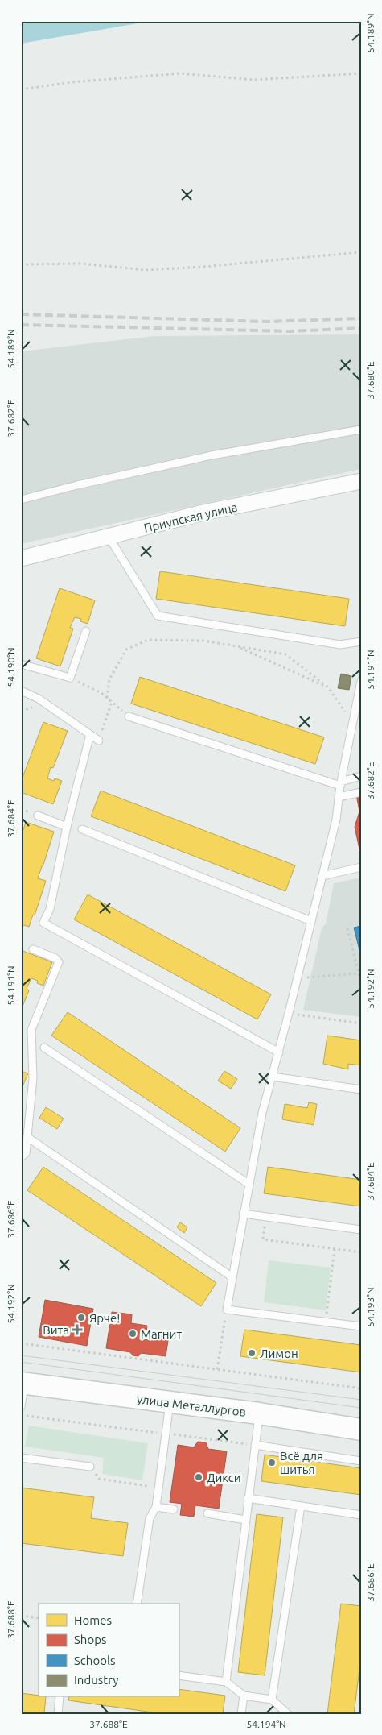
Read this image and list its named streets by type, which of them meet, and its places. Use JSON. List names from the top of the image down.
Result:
{
  "streets": {
    "main road": ["улица Металлургов"],
    "street": ["Приупская улица"]
  },
  "places": {
    "other": [
      "Ярче!",
      "Магнит",
      "Лимон",
      "Всё для шитья",
      "Дикси"
    ],
    "health": ["Вита"]
  },
  "legend": [
    "Homes",
    "Shops",
    "Schools",
    "Industry"
  ],
  "coordinates": [
    "54.189°N",
    "37.680°E",
    "37.682°E",
    "54.190°N",
    "54.191°N",
    "37.684°E",
    "54.192°N",
    "37.686°E",
    "54.193°N",
    "37.688°E",
    "54.194°N"
  ]
}
